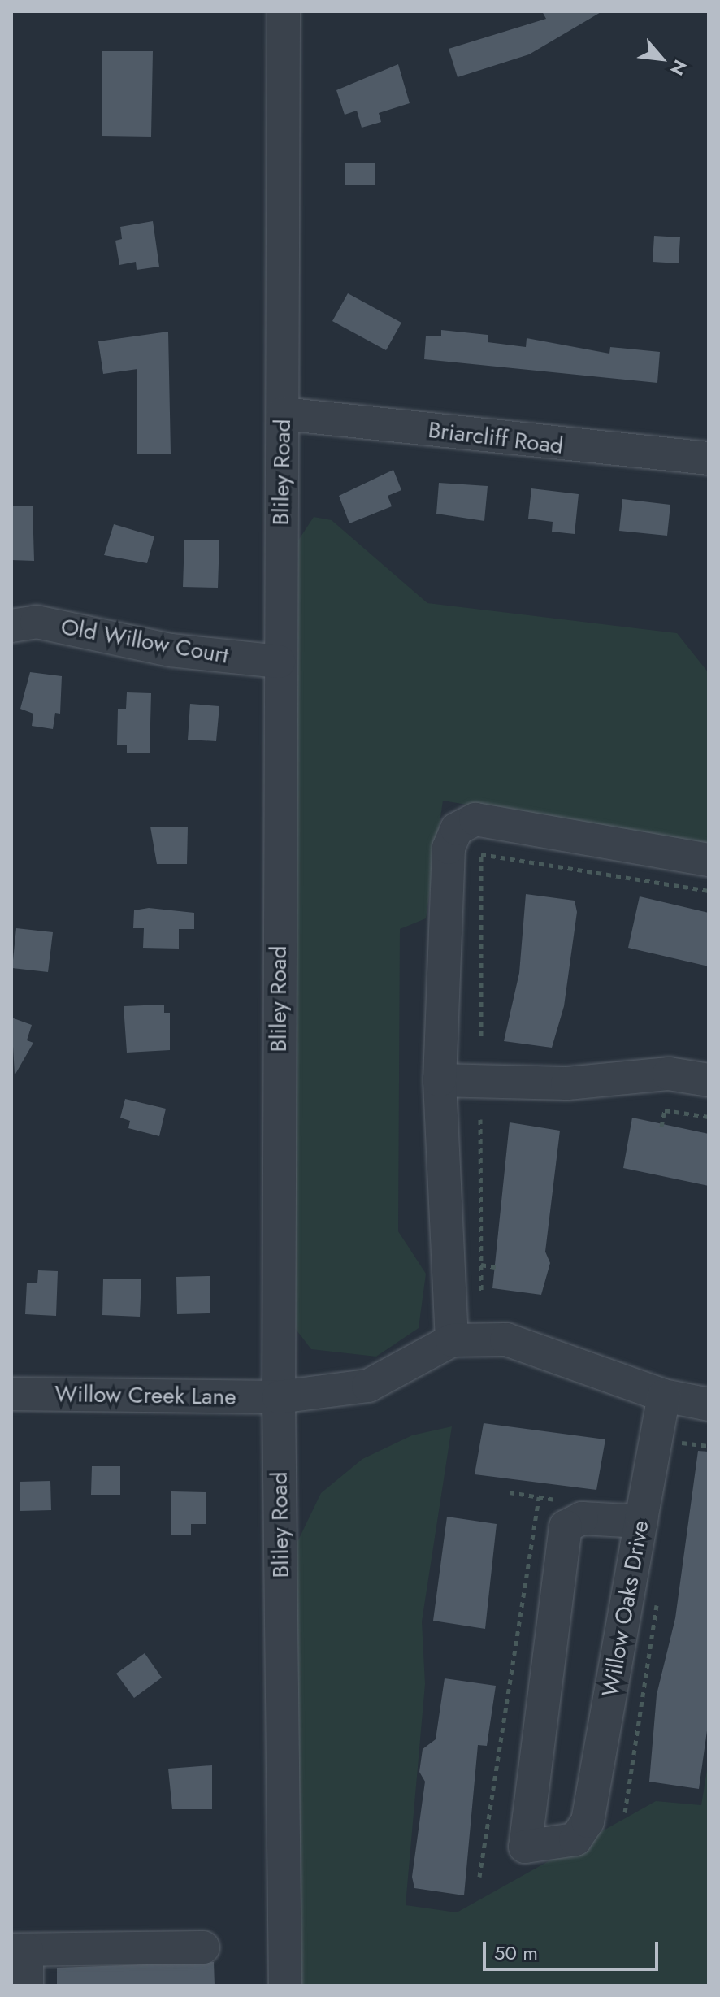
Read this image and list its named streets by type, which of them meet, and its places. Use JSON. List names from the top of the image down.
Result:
{
  "streets": {
    "street": [
      "Briarcliff Road",
      "Bliley Road",
      "Old Willow Court",
      "Willow Creek Lane",
      "Willow Oaks Drive"
    ]
  },
  "crossings": [
    ["Briarcliff Road", "Bliley Road"],
    ["Bliley Road", "Old Willow Court"],
    ["Bliley Road", "Willow Creek Lane"]
  ],
  "scale_bar": "50 m",
  "north": "bottom right"
}
